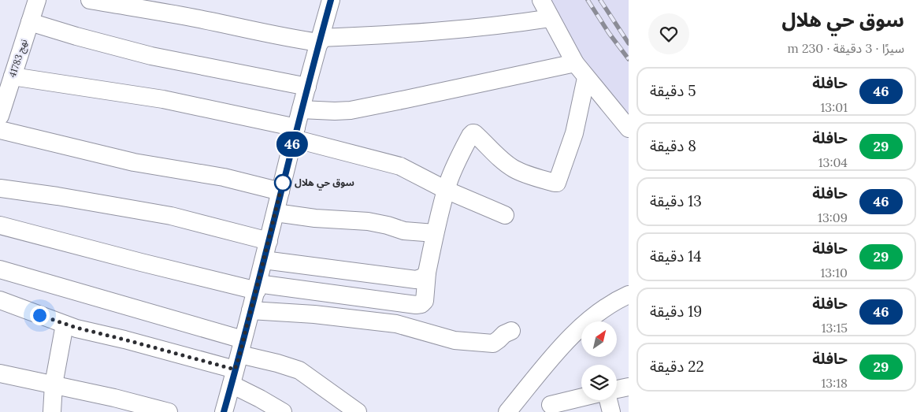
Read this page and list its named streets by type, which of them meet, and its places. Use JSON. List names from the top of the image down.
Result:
{
  "streets": {
    "street": ["نهج 41783"]
  },
  "places": ["سوق حي هلال"],
  "lines": ["bus line 46"],
  "north": "top right",
  "page": {
    "heading": ["سوق حي هلال", "سيرًا · 3 دقيقة · 230 m"],
    "on_map": "46",
    "list": [
      {
        "mark": "46",
        "name": "حافلة",
        "note": "13:01",
        "value": "5 دقيقة"
      },
      {
        "mark": "29",
        "name": "حافلة",
        "note": "13:04",
        "value": "8 دقيقة"
      },
      {
        "mark": "46",
        "name": "حافلة",
        "note": "13:09",
        "value": "13 دقيقة"
      },
      {
        "mark": "29",
        "name": "حافلة",
        "note": "13:10",
        "value": "14 دقيقة"
      },
      {
        "mark": "46",
        "name": "حافلة",
        "note": "13:15",
        "value": "19 دقيقة"
      },
      {
        "mark": "29",
        "name": "حافلة",
        "note": "13:18",
        "value": "22 دقيقة"
      }
    ]
  }
}
